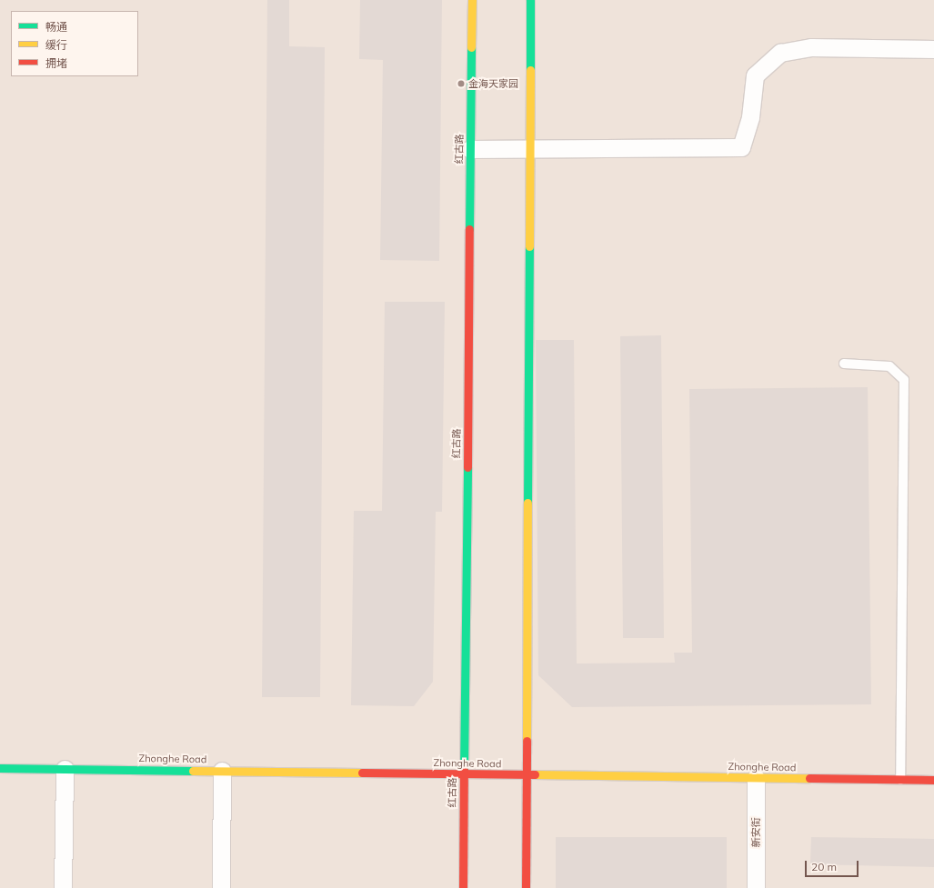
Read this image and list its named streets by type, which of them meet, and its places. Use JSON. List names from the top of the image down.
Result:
{
  "streets": {
    "street": ["红古路", "Zhonghe Road", "新安街"]
  },
  "crossings": [
    ["红古路", "Zhonghe Road"],
    ["Zhonghe Road", "新安街"]
  ],
  "places": ["金海天家园"],
  "legend": ["畅通", "缓行", "拥堵"],
  "scale_bar": "20 m"
}
